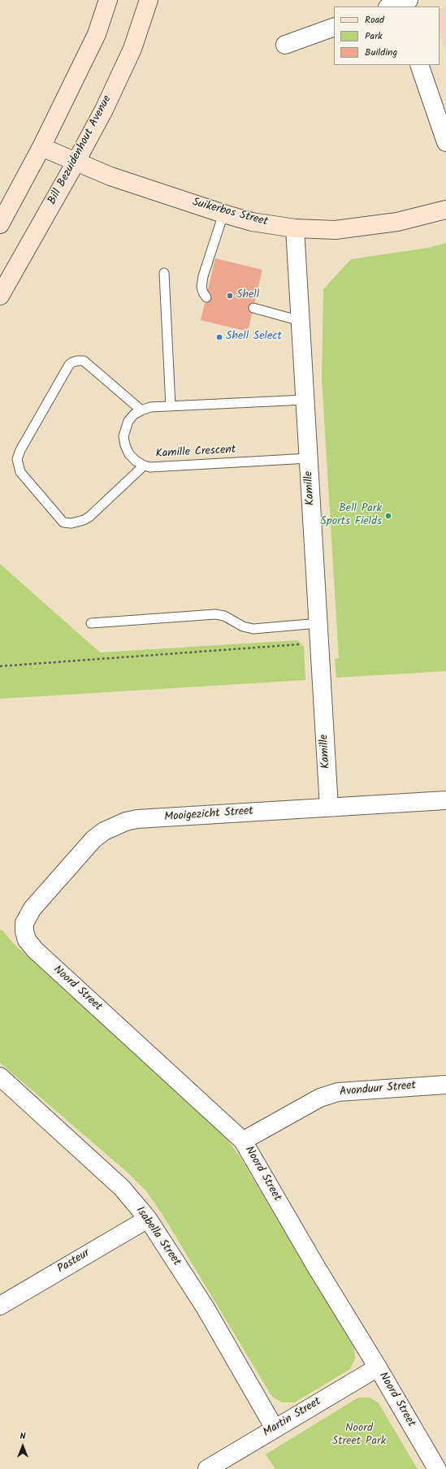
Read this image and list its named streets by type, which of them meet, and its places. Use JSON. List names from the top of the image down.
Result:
{
  "streets": {
    "main road": ["Bill Bezuidenhout Avenue", "Suikerbos Street"],
    "street": [
      "Kamille",
      "Mooigezicht Street",
      "Noord Street",
      "Avonduur Street",
      "Isabella Street",
      "Pasteur",
      "Martin Street"
    ],
    "lane": ["Kamille Crescent"]
  },
  "crossings": [
    ["Bill Bezuidenhout Avenue", "Suikerbos Street"],
    ["Suikerbos Street", "Kamille"],
    ["Kamille Crescent", "Kamille"],
    ["Kamille", "Mooigezicht Street"],
    ["Mooigezicht Street", "Noord Street"],
    ["Noord Street", "Avonduur Street"],
    ["Noord Street", "Martin Street"],
    ["Isabella Street", "Pasteur"],
    ["Isabella Street", "Martin Street"]
  ],
  "parks": ["Noord Street Park"],
  "places": ["Shell", "Shell Select", "Bell Park Sports Fields"],
  "legend": ["Road", "Park", "Building"],
  "north": "top"
}
